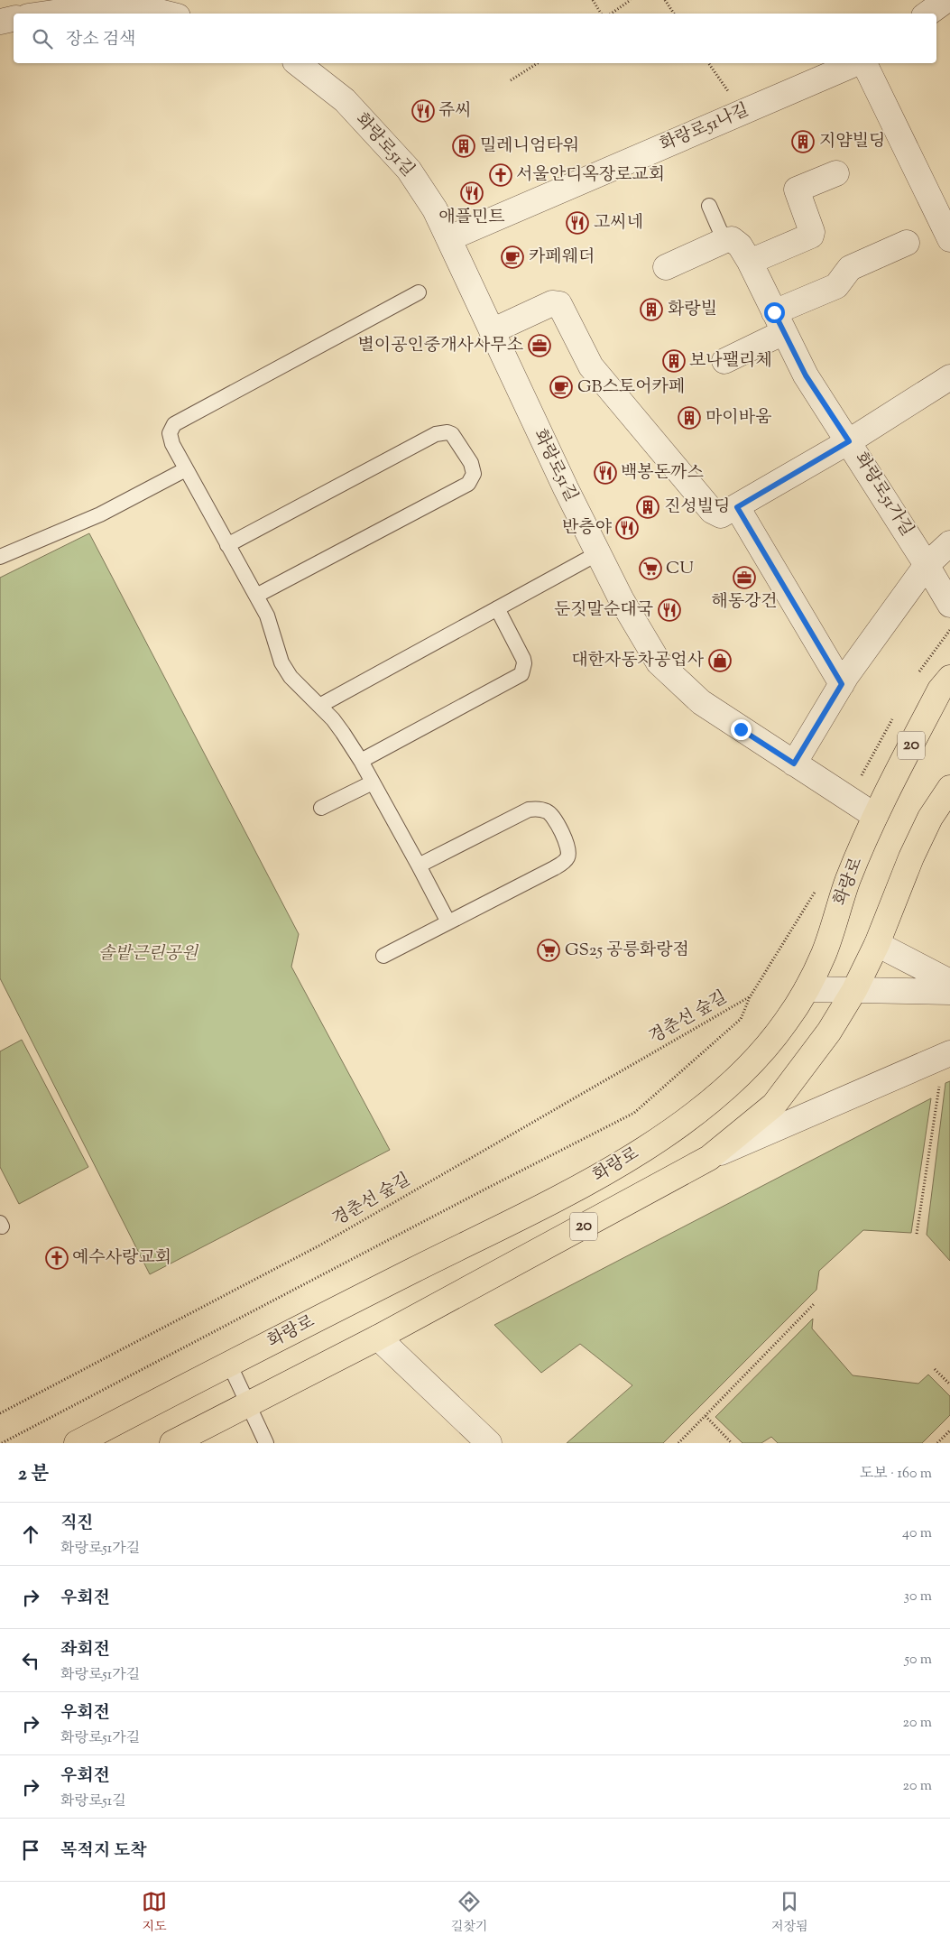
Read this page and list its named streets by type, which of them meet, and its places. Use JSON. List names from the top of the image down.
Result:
{
  "streets": {
    "main road": ["20", "화랑로"],
    "street": ["화랑로51나길", "화랑로51길", "화랑로51가길"],
    "path": ["경춘선 숲길"]
  },
  "crossings": [
    ["화랑로51나길", "화랑로51길"],
    ["화랑로51길", "화랑로"]
  ],
  "parks": ["솔밭근린공원"],
  "places": {
    "restaurant": [
      "쥬씨",
      "애플민트",
      "고씨네",
      "백봉돈까스",
      "반층야",
      "둔짓말순대국"
    ],
    "building": [
      "지얌빌딩",
      "밀레니엄타워",
      "화랑빌",
      "보나팰리체",
      "마이바움",
      "진성빌딩"
    ],
    "church": ["서울안디옥장로교회", "예수사랑교회"],
    "cafe": ["카페웨더", "GB스토어카페"],
    "office": ["별이공인중개사사무소", "해동강건"],
    "supermarket": ["CU", "GS25 공릉화랑점"],
    "shop": ["대한자동차공업사"]
  },
  "page": {
    "search": "장소 검색",
    "heading": ["2 분", "도보 · 160 m"],
    "list": [
      ["직진", "화랑로51가길", "40 m"],
      ["우회전", "30 m"],
      ["좌회전", "화랑로51가길", "50 m"],
      ["우회전", "화랑로51가길", "20 m"],
      ["우회전", "화랑로51길", "20 m"],
      "목적지 도착"
    ],
    "nav": ["지도", "길찾기", "저장됨"]
  }
}
